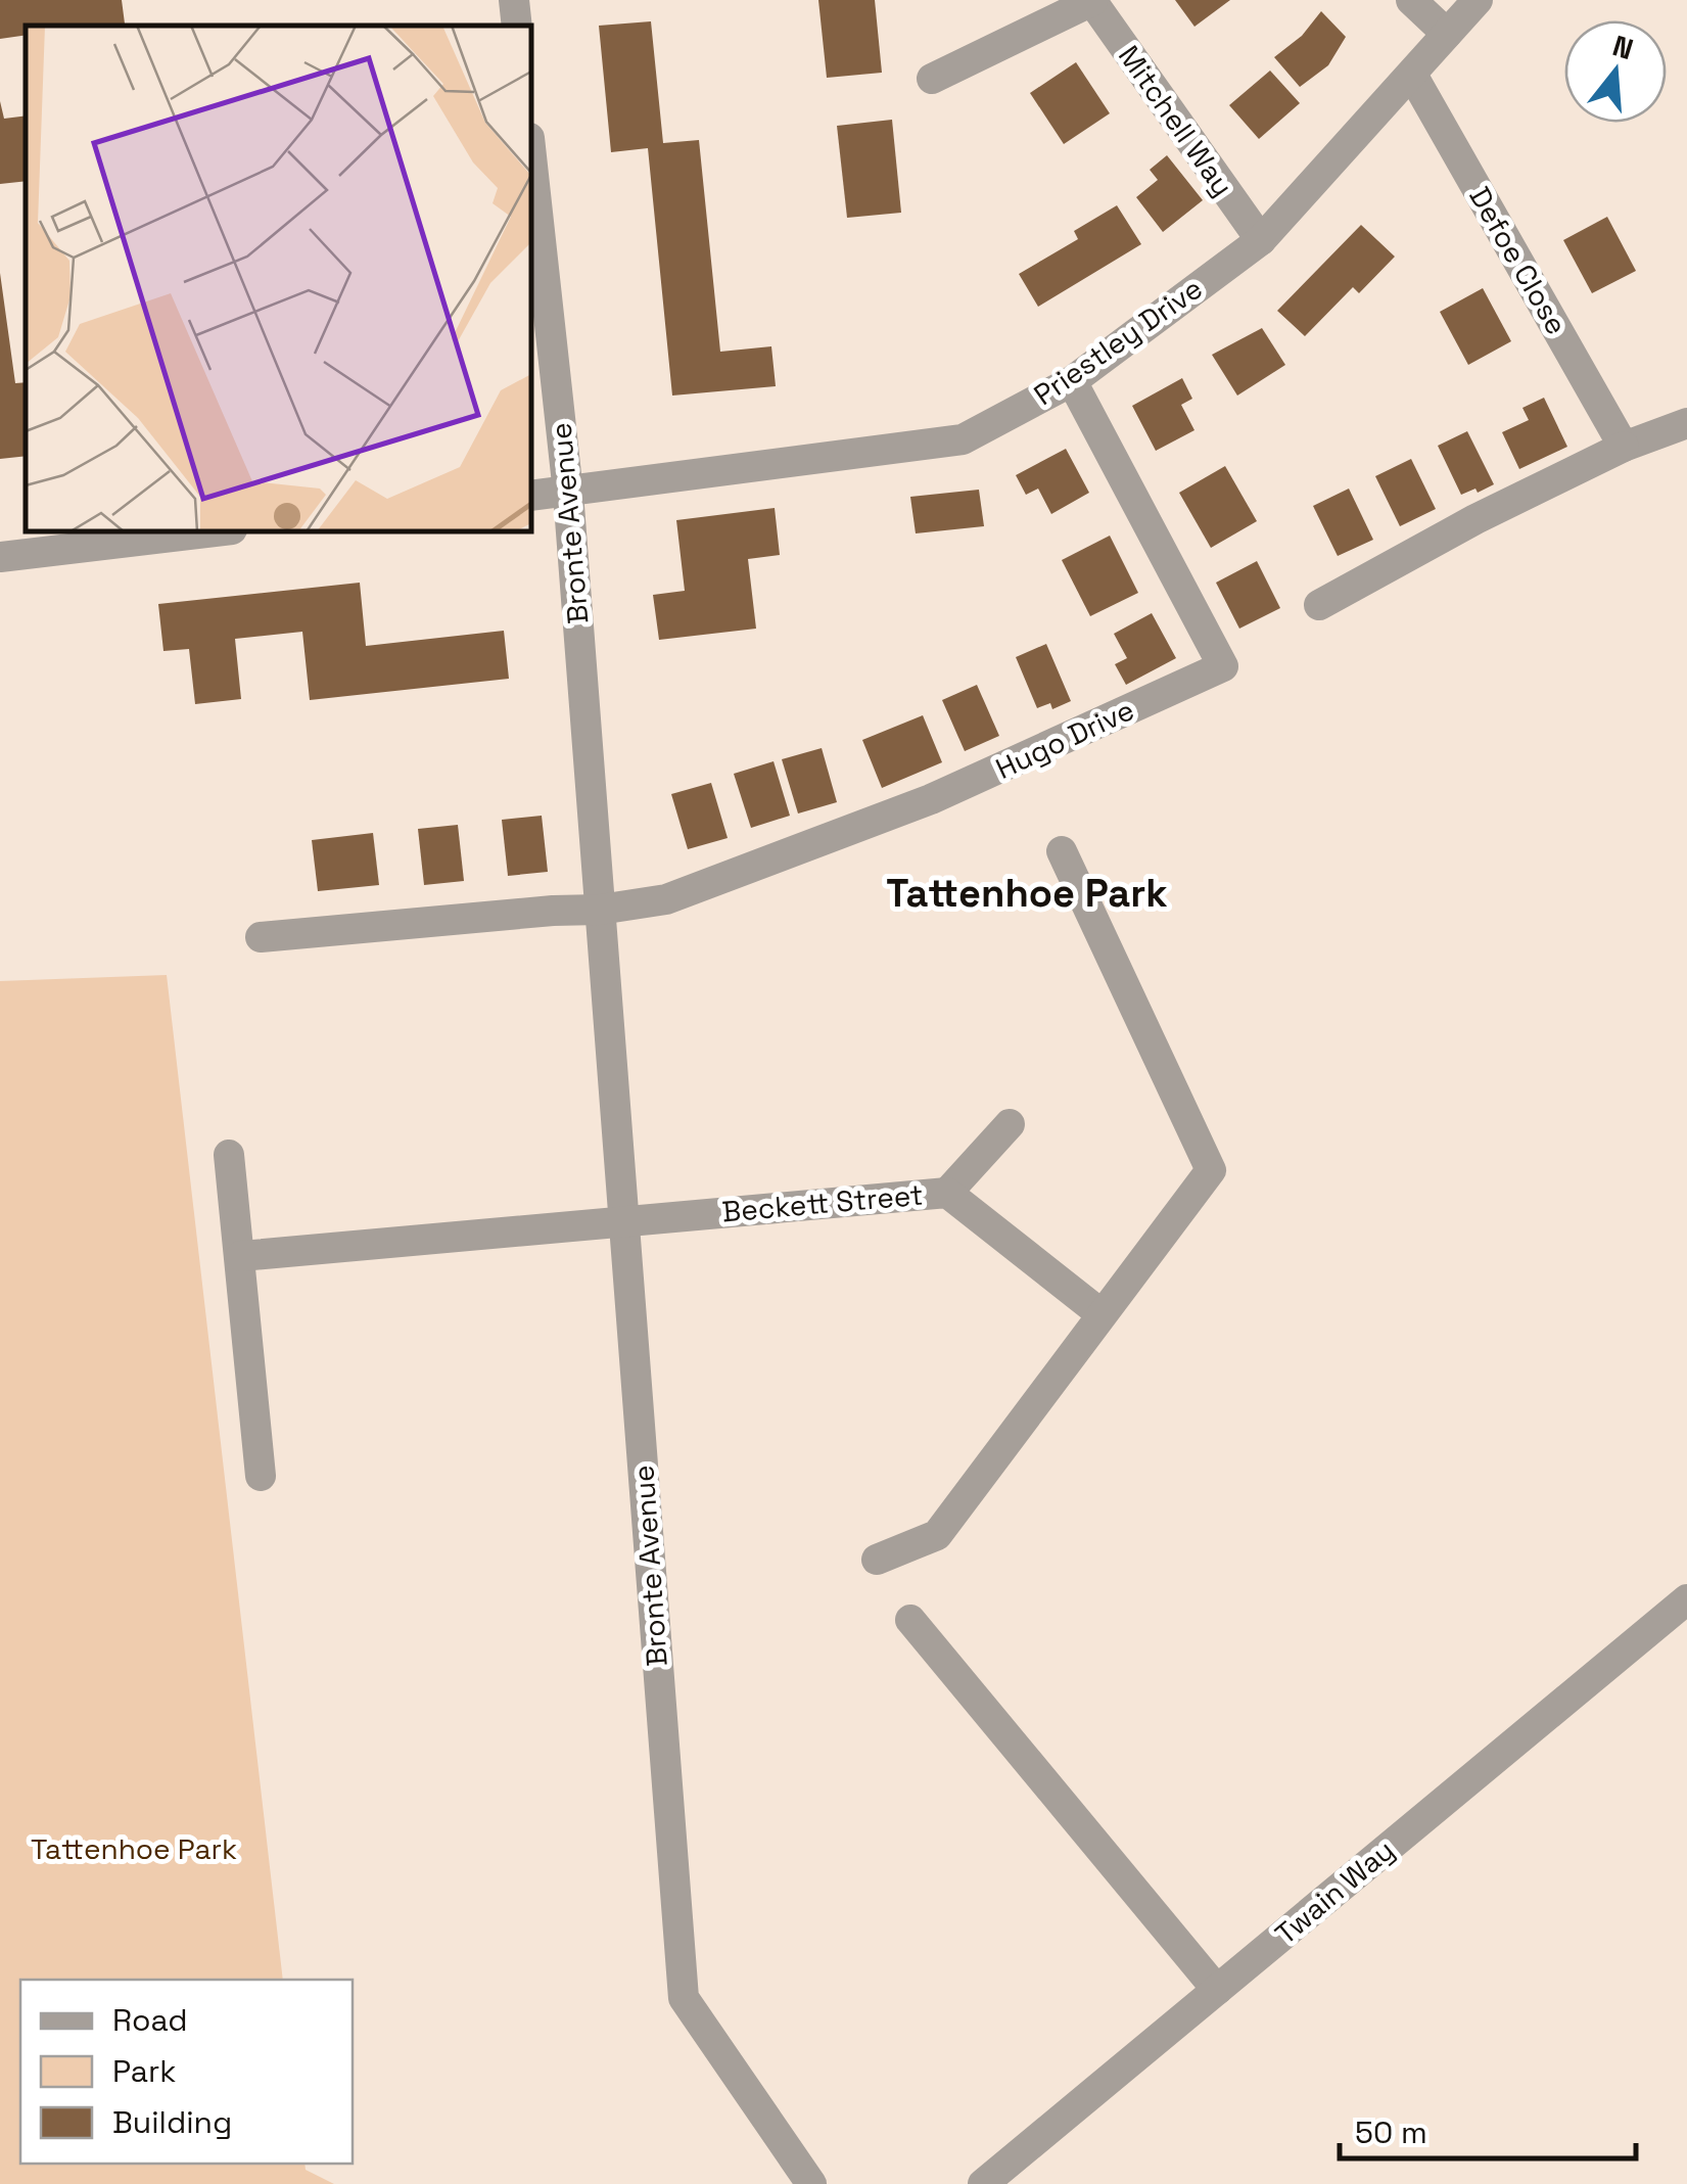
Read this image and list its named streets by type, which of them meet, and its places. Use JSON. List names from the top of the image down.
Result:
{
  "streets": {
    "street": [
      "Mitchell Way",
      "Defoe Close",
      "Priestley Drive",
      "Bronte Avenue",
      "Hugo Drive",
      "Beckett Street",
      "Twain Way"
    ]
  },
  "crossings": [
    ["Mitchell Way", "Priestley Drive"],
    ["Defoe Close", "Priestley Drive"],
    ["Priestley Drive", "Bronte Avenue"],
    ["Priestley Drive", "Hugo Drive"],
    ["Bronte Avenue", "Hugo Drive"],
    ["Bronte Avenue", "Beckett Street"]
  ],
  "districts": ["Tattenhoe Park"],
  "parks": ["Tattenhoe Park"],
  "legend": ["Road", "Park", "Building"],
  "scale_bar": "50 m",
  "north": "top"
}
